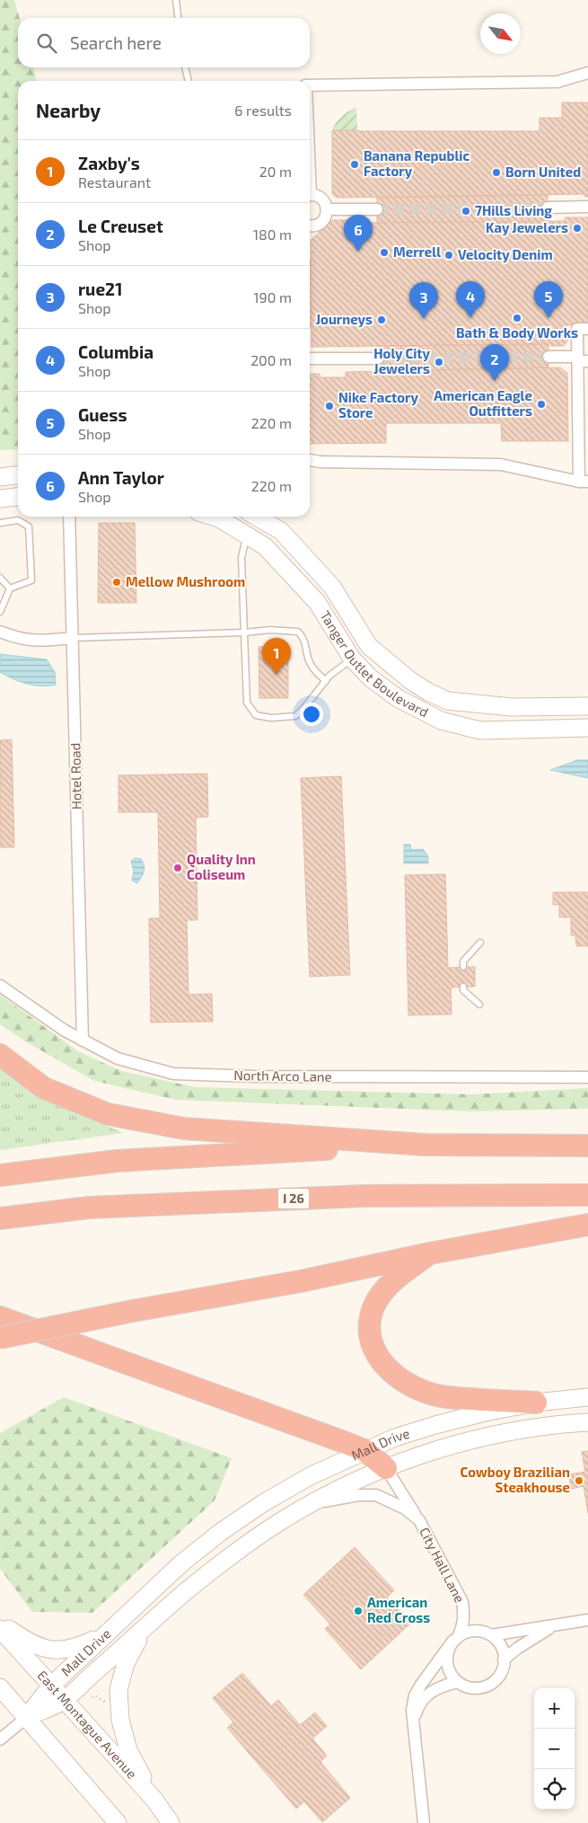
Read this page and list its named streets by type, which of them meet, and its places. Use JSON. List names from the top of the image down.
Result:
{
  "streets": {
    "highway": ["I 26"],
    "street": [
      "Tanger Outlet Boulevard",
      "Hotel Road",
      "North Arco Lane",
      "Mall Drive",
      "City Hall Lane",
      "East Montague Avenue"
    ]
  },
  "crossings": [
    ["Hotel Road", "North Arco Lane"],
    ["Mall Drive", "City Hall Lane"],
    ["Mall Drive", "East Montague Avenue"]
  ],
  "places": [
    "Banana Republic Factory",
    "Born United",
    "7Hills Living",
    "Kay Jewelers",
    "Merrell",
    "Velocity Denim",
    "Bath & Body Works",
    "Journeys",
    "Holy City Jewelers",
    "American Eagle Outfitters",
    "Nike Factory Store",
    "Mellow Mushroom",
    "Quality Inn Coliseum",
    "Cowboy Brazilian Steakhouse",
    "American Red Cross"
  ],
  "north": "bottom right",
  "page": {
    "search": "Search here",
    "heading": ["Nearby", "6 results"],
    "list": [
      {
        "mark": "1",
        "name": "Zaxby's",
        "note": "Restaurant",
        "value": "20 m"
      },
      {
        "mark": "2",
        "name": "Le Creuset",
        "note": "Shop",
        "value": "180 m"
      },
      {
        "mark": "3",
        "name": "rue21",
        "note": "Shop",
        "value": "190 m"
      },
      {
        "mark": "4",
        "name": "Columbia",
        "note": "Shop",
        "value": "200 m"
      },
      {
        "mark": "5",
        "name": "Guess",
        "note": "Shop",
        "value": "220 m"
      },
      {
        "mark": "6",
        "name": "Ann Taylor",
        "note": "Shop",
        "value": "220 m"
      }
    ],
    "pins": [
      "6",
      "4",
      "5",
      "3",
      "2",
      "1"
    ],
    "map_buttons": ["+", "−"]
  }
}
